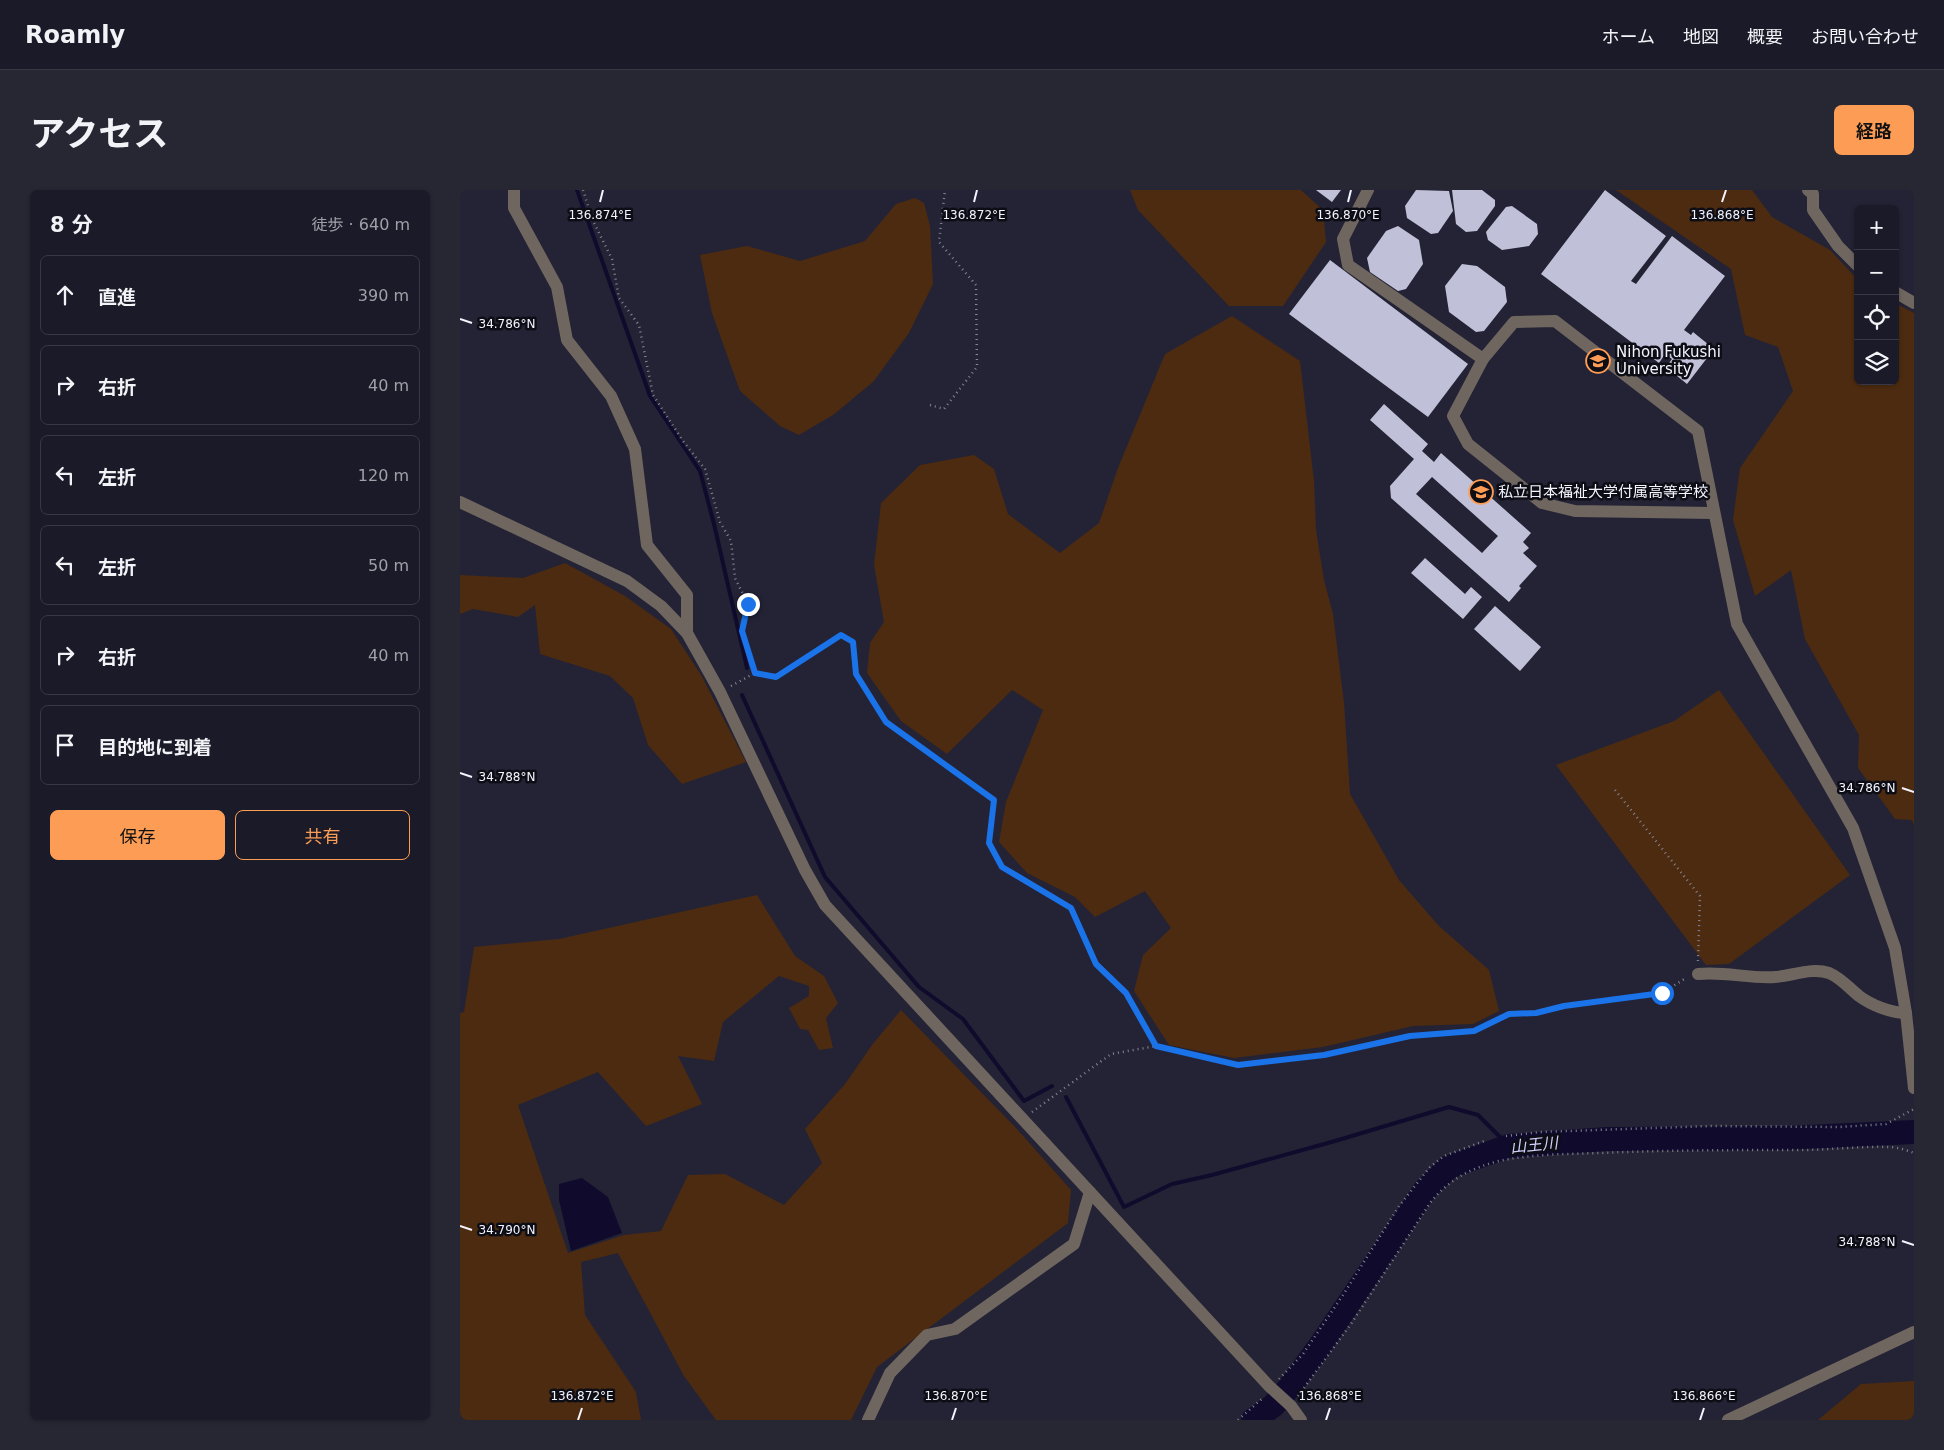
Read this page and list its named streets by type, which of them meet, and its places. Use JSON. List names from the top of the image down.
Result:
{
  "water": ["山王川"],
  "places": {
    "school or university": ["Nihon Fukushi University", "私立日本福祉大学付属高等学校"]
  },
  "page": {
    "header": "Roamly",
    "nav": [
      "ホーム",
      "地図",
      "概要",
      "お問い合わせ"
    ],
    "title": "アクセス",
    "buttons": [
      "経路",
      ["保存", "共有"]
    ],
    "heading": ["8 分", "徒歩 · 640 m"],
    "map_buttons": ["+", "−"],
    "list": [
      ["直進", "390 m"],
      ["右折", "40 m"],
      ["左折", "120 m"],
      ["左折", "50 m"],
      ["右折", "40 m"],
      "目的地に到着"
    ]
  },
  "coordinates": [
    "136.874°E",
    "136.872°E",
    "136.870°E",
    "136.868°E",
    "34.786°N",
    "34.788°N",
    "34.790°N",
    "136.866°E"
  ]
}
